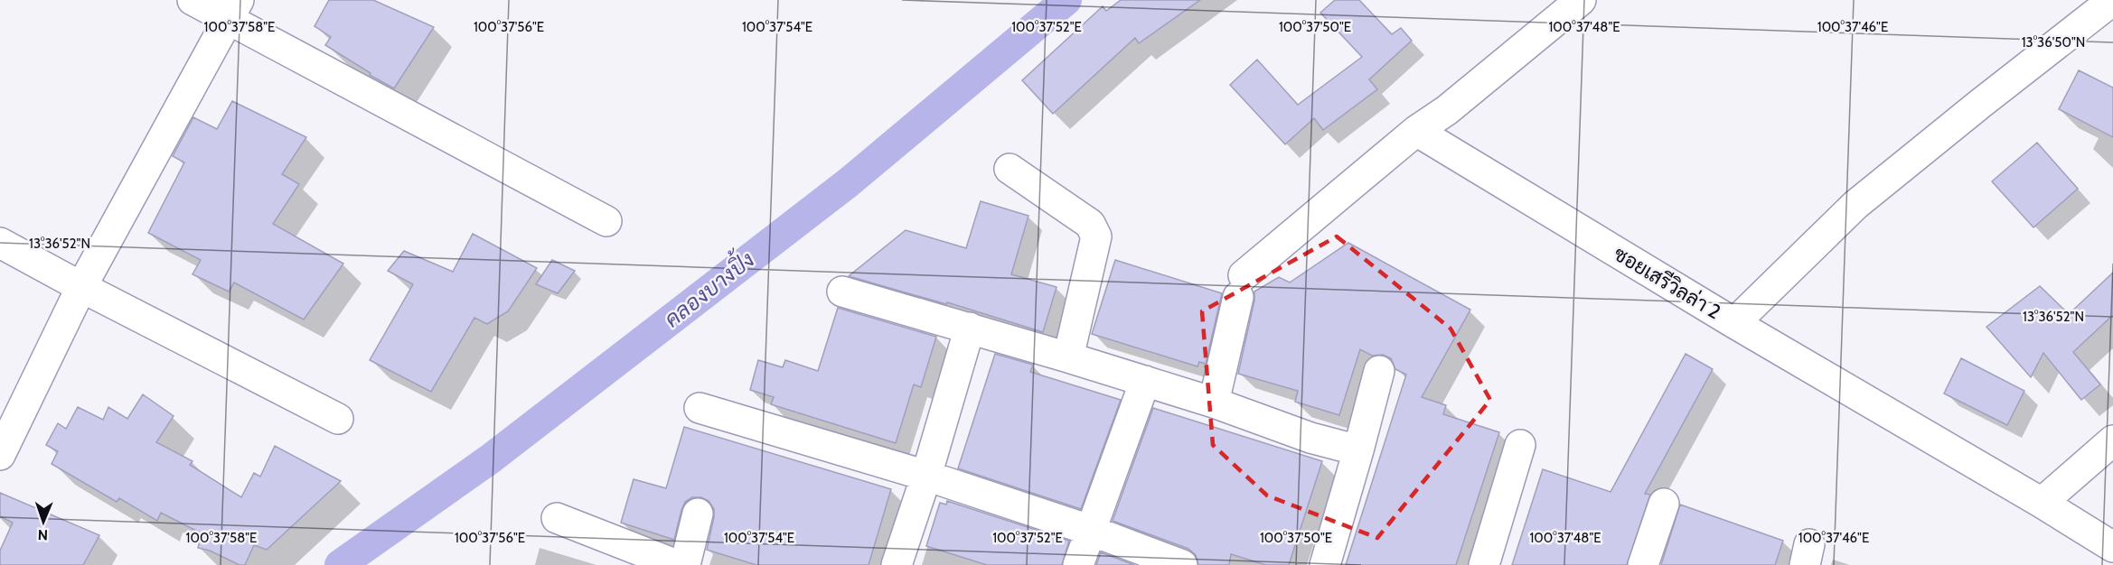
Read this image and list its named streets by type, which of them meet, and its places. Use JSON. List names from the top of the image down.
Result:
{
  "streets": {
    "street": ["ซอยเสรีวิลล่า 2"]
  },
  "water": ["คลองบางปิ้ง"],
  "north": "bottom",
  "coordinates": [
    "100°37'58\"E",
    "100°37'56\"E",
    "100°37'54\"E",
    "100°37'52\"E",
    "100°37'50\"E",
    "100°37'48\"E",
    "100°37'46\"E",
    "13°36'50\"N",
    "13°36'52\"N"
  ]
}
